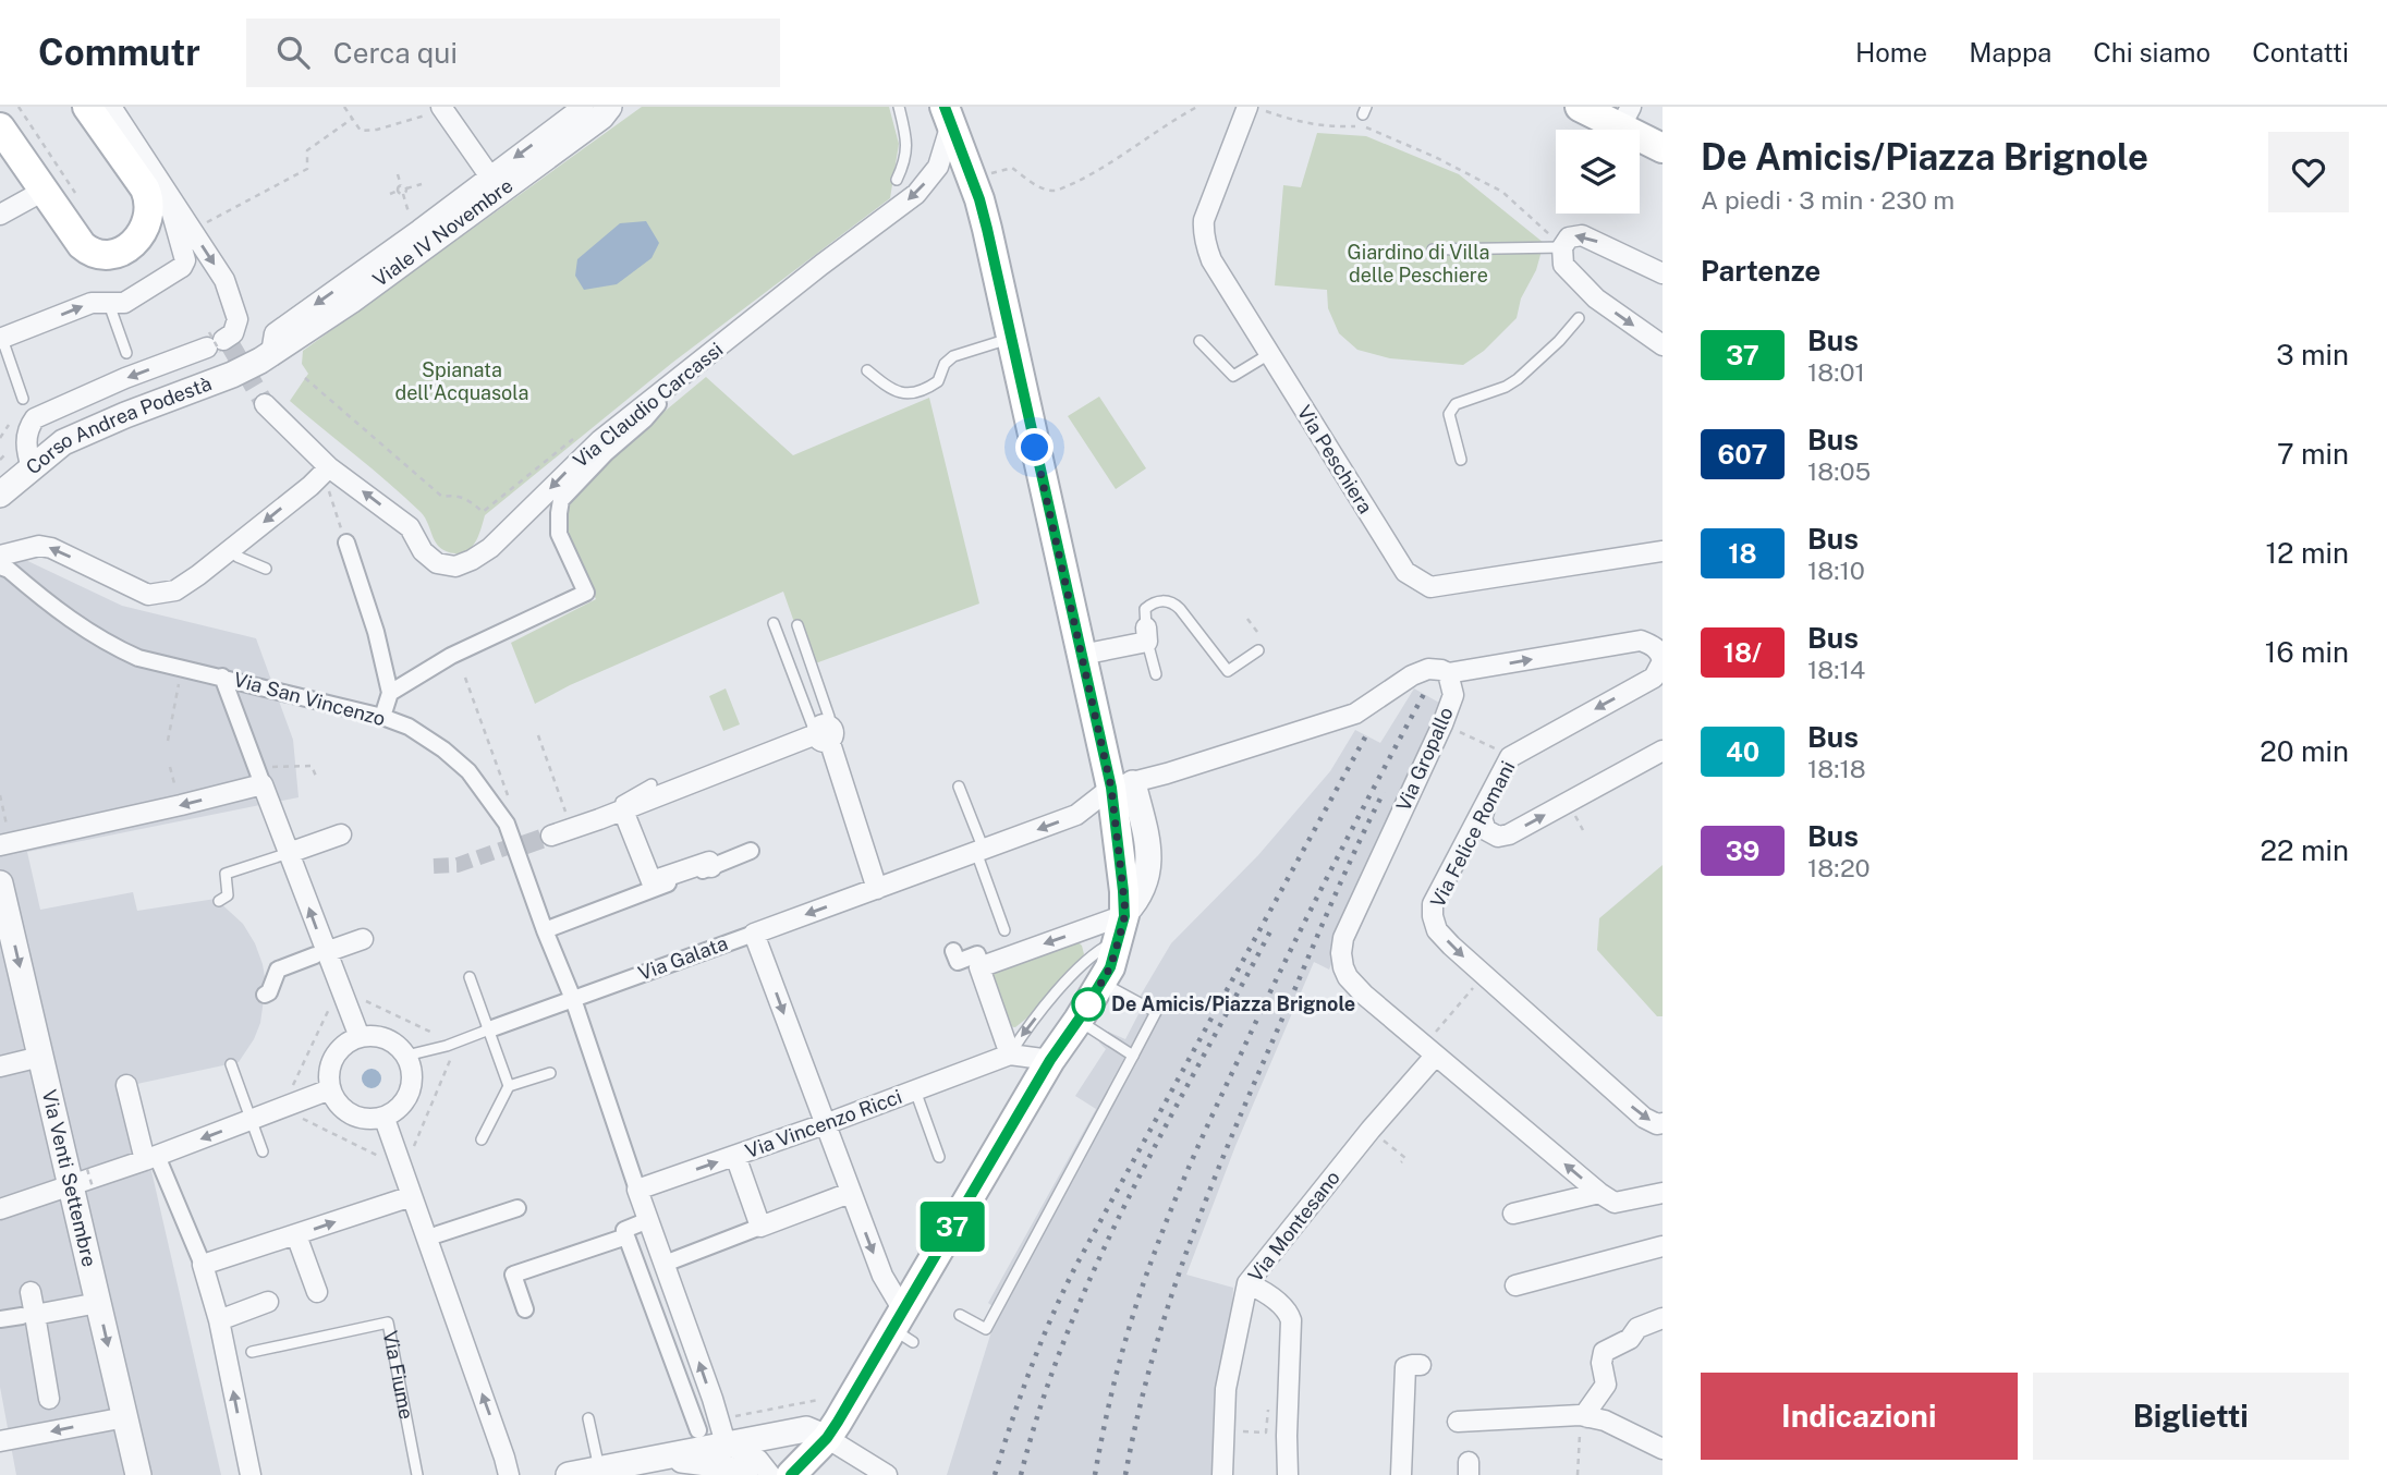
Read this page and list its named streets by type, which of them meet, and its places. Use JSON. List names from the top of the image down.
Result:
{
  "streets": {
    "street": [
      "Viale IV Novembre",
      "Via Claudio Carcassi",
      "Corso Andrea Podestà",
      "Via Peschiera",
      "Via San Vincenzo",
      "Via Gropallo",
      "Via Felice Romani",
      "Via Galata",
      "Via Vincenzo Ricci",
      "Via Venti Settembre",
      "Via Montesano"
    ],
    "lane": ["Via Fiume"]
  },
  "crossings": [
    ["Viale IV Novembre", "Corso Andrea Podestà"],
    ["Via San Vincenzo", "Via Galata"],
    ["Via San Vincenzo", "Via Vincenzo Ricci"],
    ["Via Gropallo", "Via Felice Romani"],
    ["Via Gropallo", "Via Montesano"]
  ],
  "one_way": ["Via Claudio Carcassi"],
  "parks": ["Giardino di Villa delle Peschiere", "Spianata dell'Acquasola"],
  "places": ["De Amicis/Piazza Brignole"],
  "lines": ["bus line 37"],
  "page": {
    "header": "Commutr",
    "search": "Cerca qui",
    "nav": [
      "Home",
      "Mappa",
      "Chi siamo",
      "Contatti"
    ],
    "on_map": "37",
    "heading": [
      ["De Amicis/Piazza Brignole", "A piedi · 3 min · 230 m"],
      "Partenze"
    ],
    "list": [
      {
        "mark": "37",
        "name": "Bus",
        "note": "18:01",
        "value": "3 min"
      },
      {
        "mark": "607",
        "name": "Bus",
        "note": "18:05",
        "value": "7 min"
      },
      {
        "mark": "18",
        "name": "Bus",
        "note": "18:10",
        "value": "12 min"
      },
      {
        "mark": "18/",
        "name": "Bus",
        "note": "18:14",
        "value": "16 min"
      },
      {
        "mark": "40",
        "name": "Bus",
        "note": "18:18",
        "value": "20 min"
      },
      {
        "mark": "39",
        "name": "Bus",
        "note": "18:20",
        "value": "22 min"
      }
    ],
    "buttons": ["Indicazioni", "Biglietti"]
  }
}
